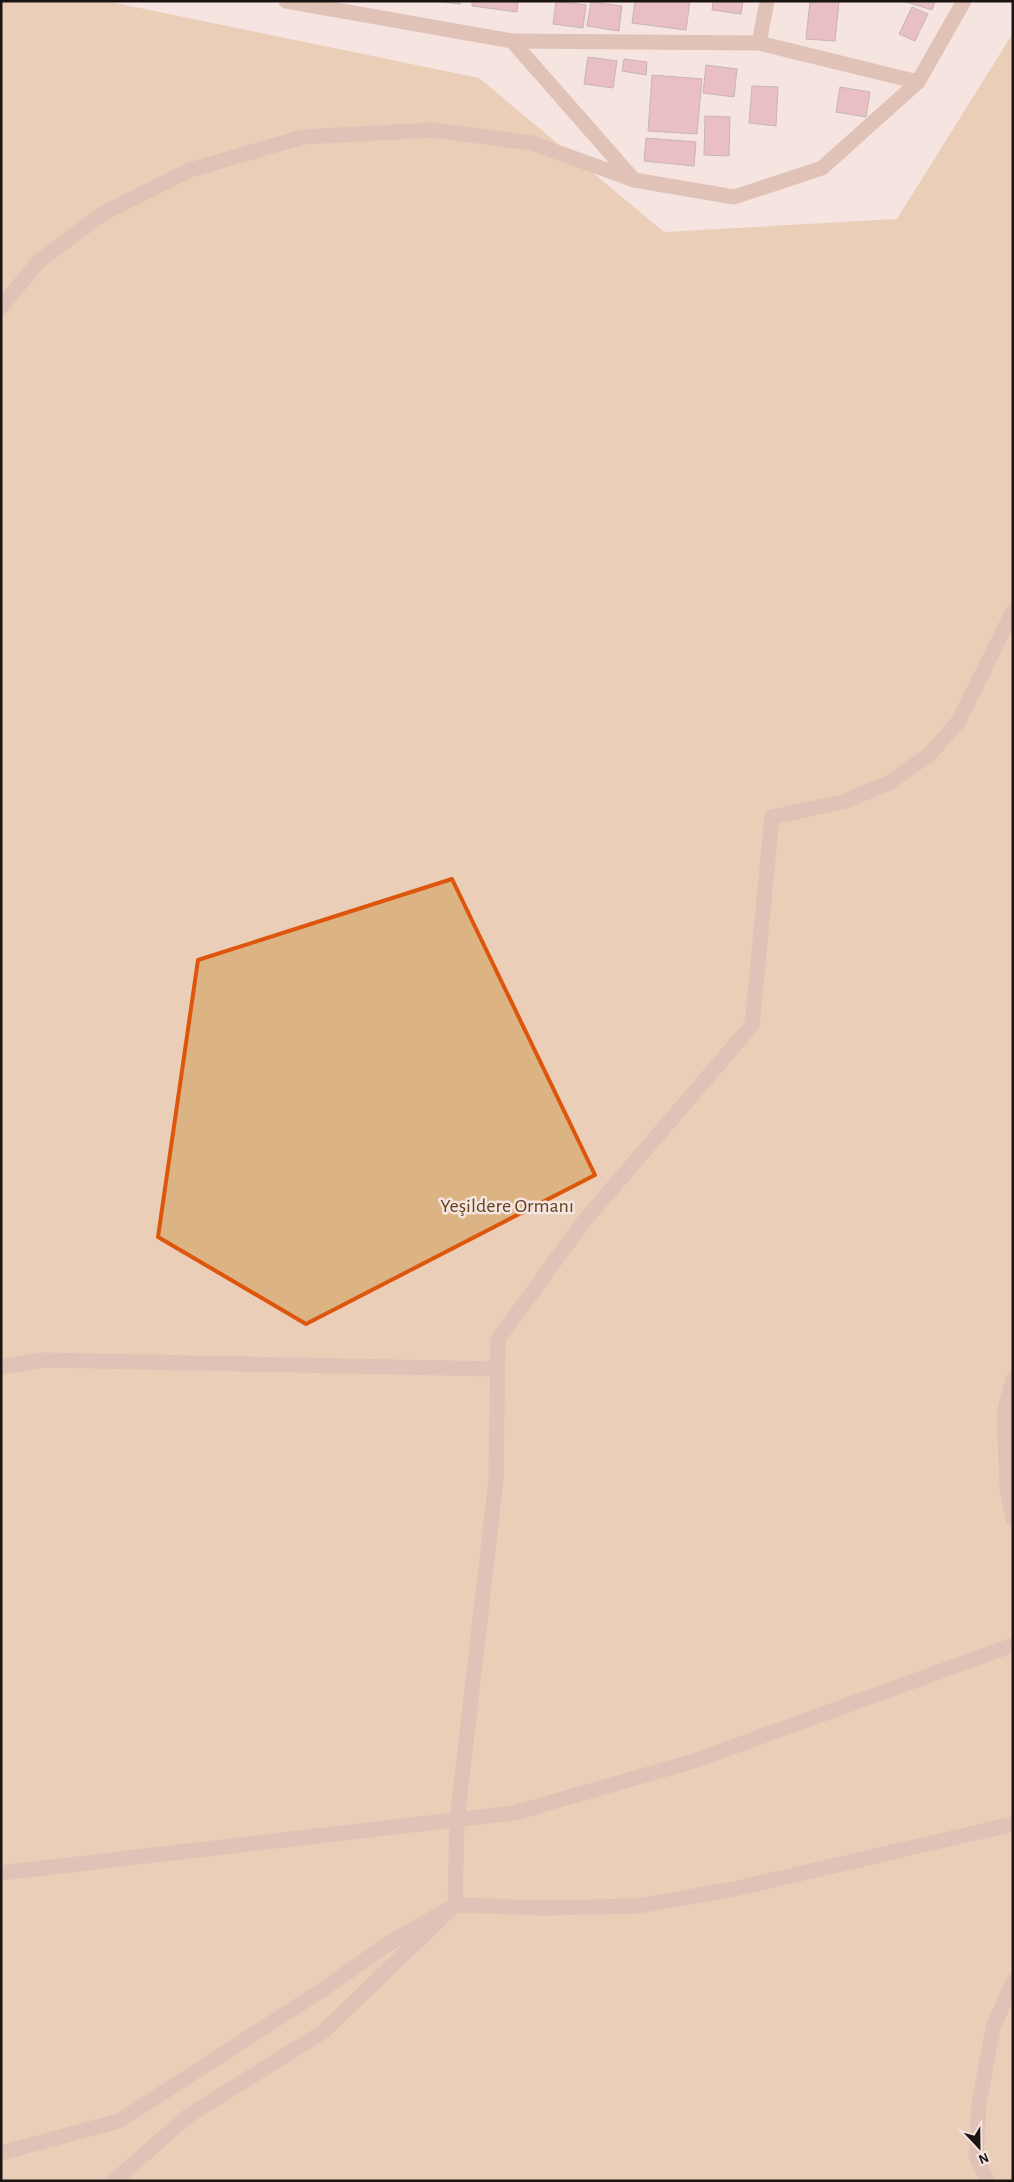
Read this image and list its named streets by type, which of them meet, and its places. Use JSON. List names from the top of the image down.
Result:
{
  "parks": ["Yeşildere Ormanı"],
  "north": "bottom"
}
